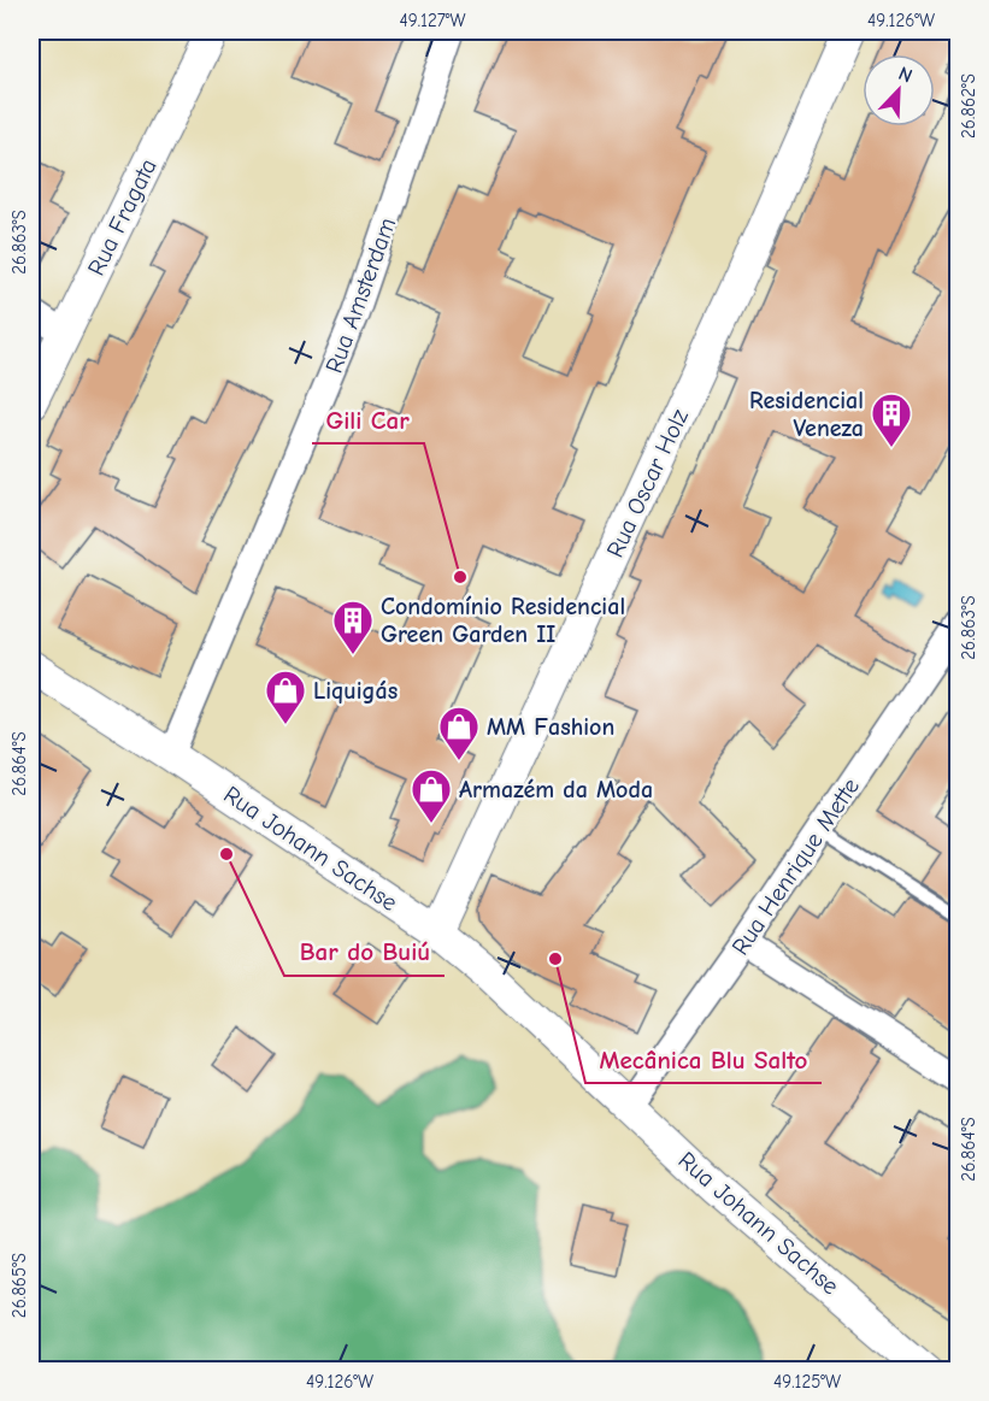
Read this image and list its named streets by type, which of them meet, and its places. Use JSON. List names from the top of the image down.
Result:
{
  "streets": {
    "street": [
      "Rua Fragata",
      "Rua Amsterdam",
      "Rua Oscar Holz",
      "Rua Johann Sachse",
      "Rua Henrique Mette"
    ]
  },
  "crossings": [
    ["Rua Amsterdam", "Rua Johann Sachse"],
    ["Rua Oscar Holz", "Rua Johann Sachse"],
    ["Rua Johann Sachse", "Rua Henrique Mette"]
  ],
  "places": {
    "building": ["Residencial Veneza", "Condomínio Residencial Green Garden II"],
    "other": ["Gili Car", "Bar do Buiú", "Mecânica Blu Salto"],
    "shop": ["Liquigás", "MM Fashion", "Armazém da Moda"]
  },
  "north": "top right",
  "coordinates": [
    "49.127°W",
    "49.126°W",
    "26.862°S",
    "26.863°S",
    "26.864°S",
    "26.865°S",
    "49.125°W"
  ]
}
